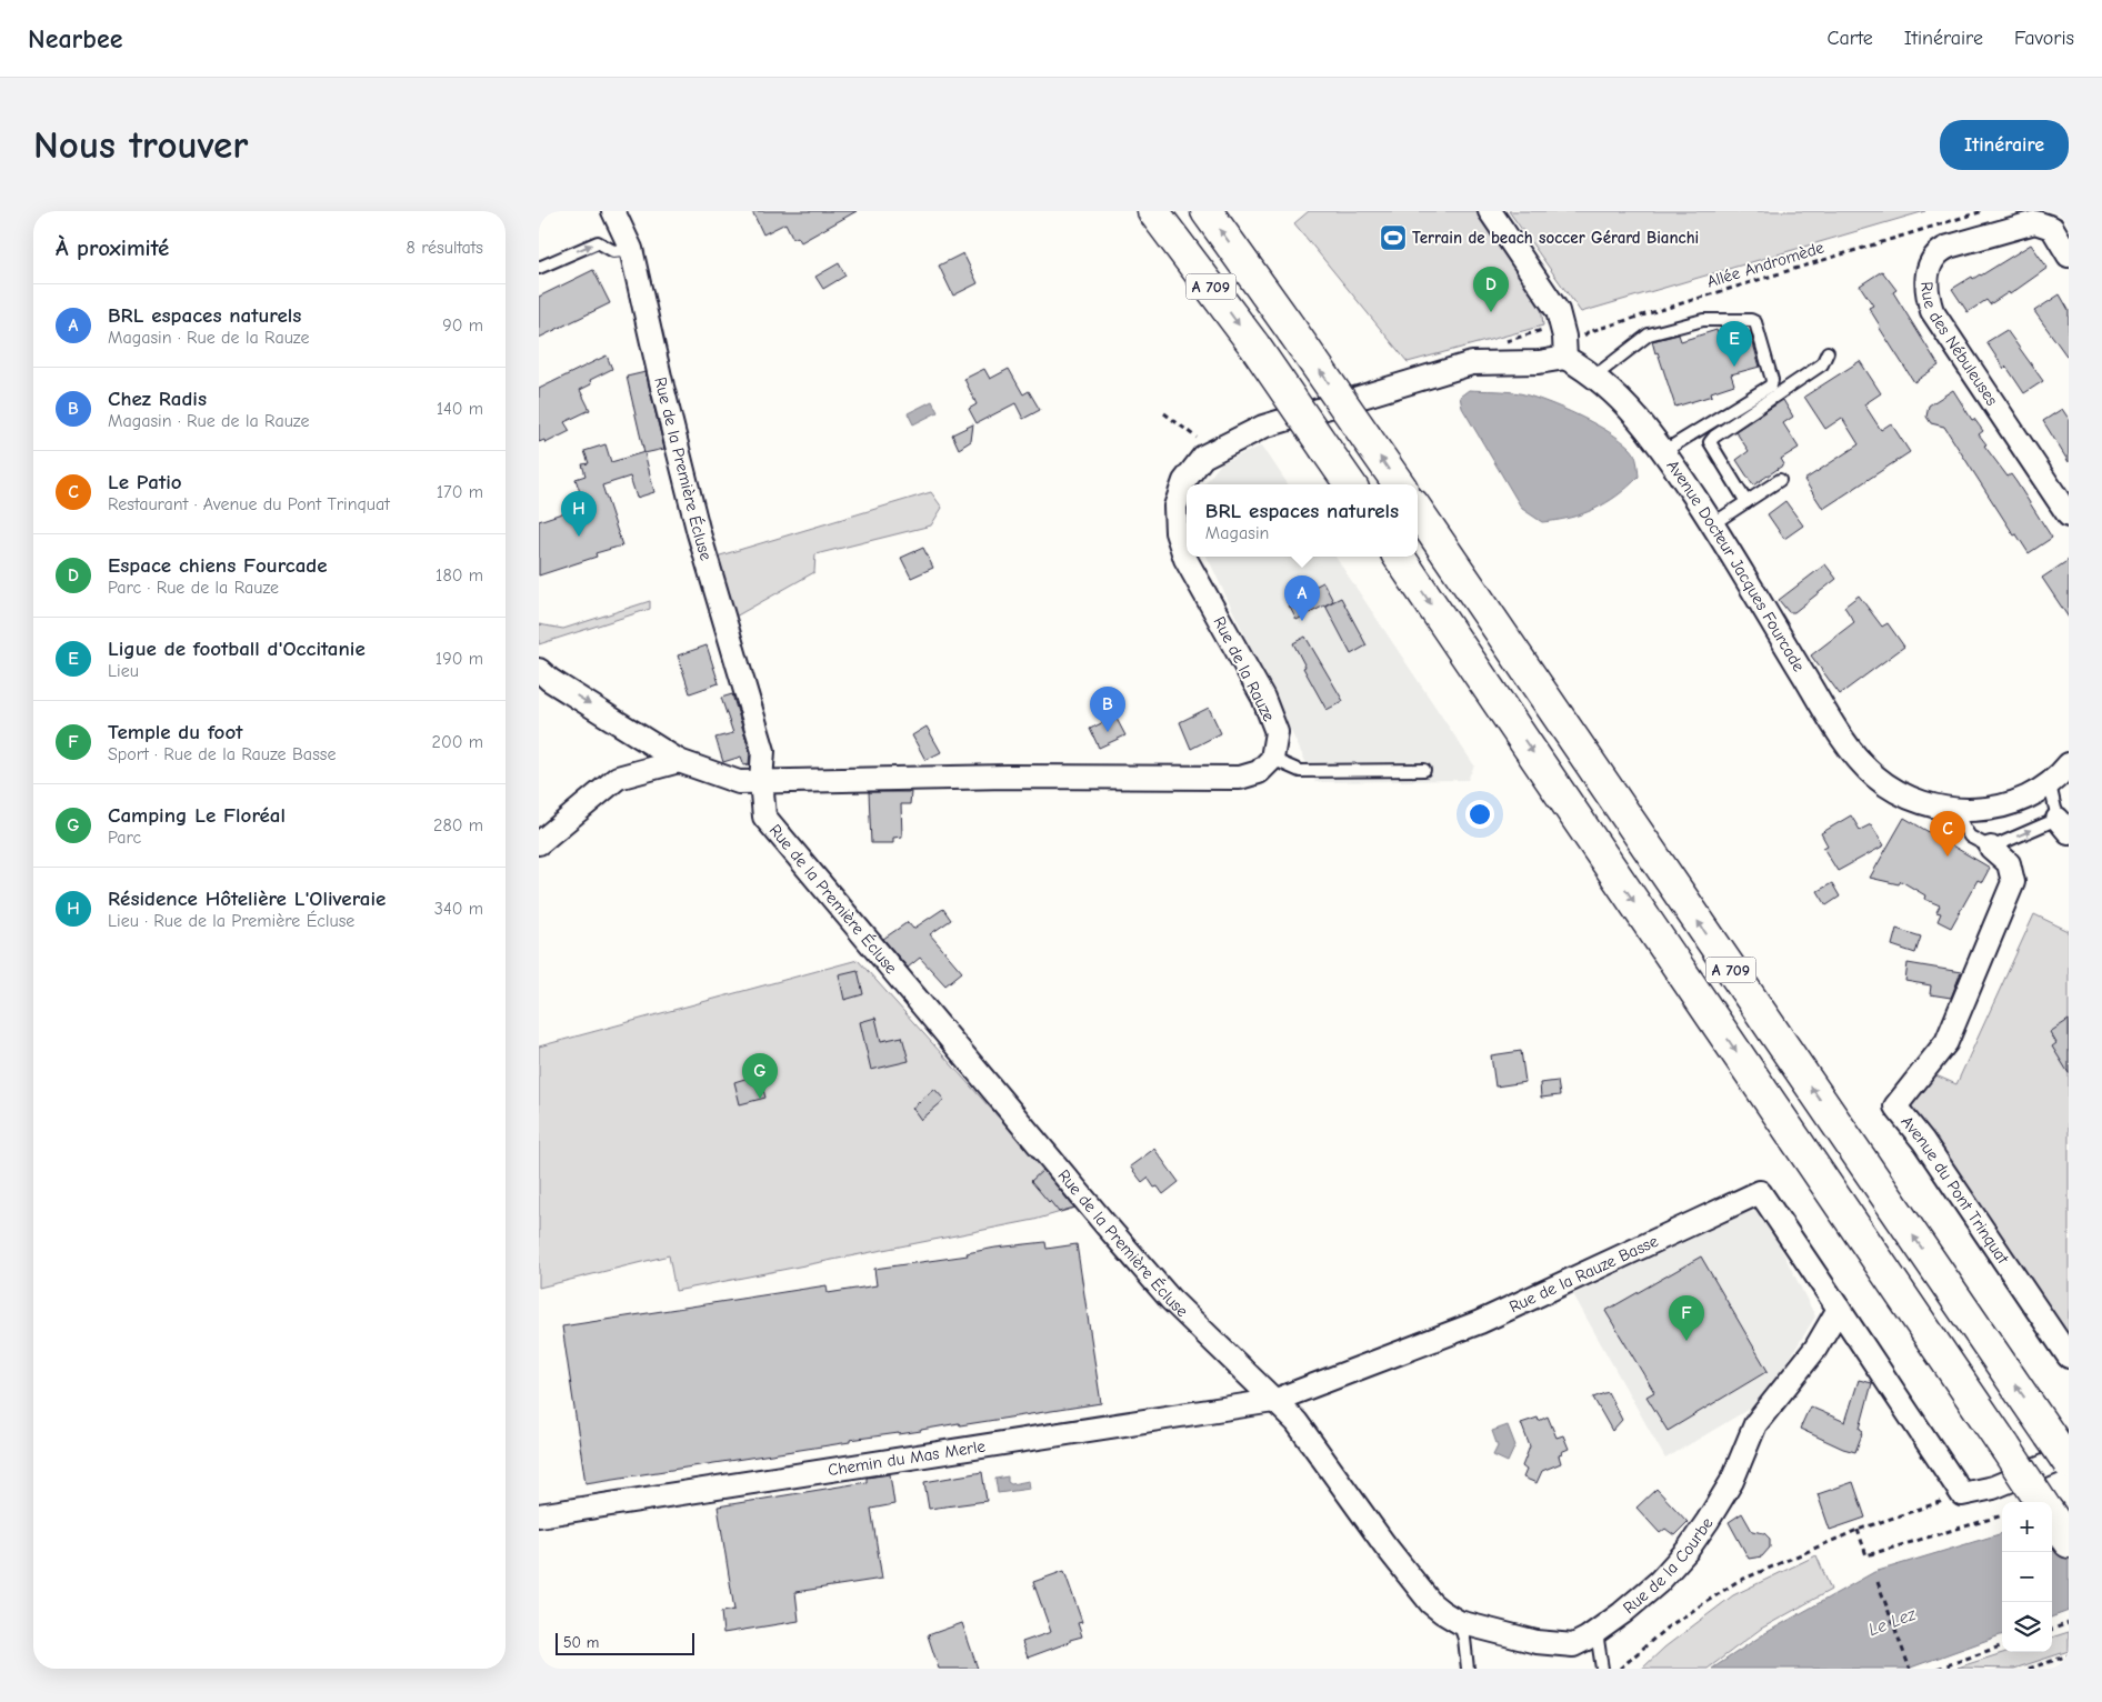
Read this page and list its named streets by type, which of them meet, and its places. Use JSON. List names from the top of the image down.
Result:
{
  "streets": {
    "highway": ["A 709"],
    "street": [
      "Rue des Nébuleuses",
      "Rue de la Première Écluse",
      "Avenue Docteur Jacques Fourcade",
      "Rue de la Rauze",
      "Avenue du Pont Trinquat",
      "Rue de la Rauze Basse",
      "Chemin du Mas Merle",
      "Rue de la Courbe"
    ],
    "path": ["Allée Andromède"]
  },
  "crossings": [
    ["Allée Andromède", "Avenue Docteur Jacques Fourcade"],
    ["Allée Andromède", "Rue de la Rauze"],
    ["Rue de la Première Écluse", "Rue de la Rauze Basse"],
    ["Rue de la Première Écluse", "Chemin du Mas Merle"],
    ["Rue de la Première Écluse", "Rue de la Courbe"],
    ["Avenue Docteur Jacques Fourcade", "Rue de la Rauze"],
    ["Rue de la Rauze Basse", "Chemin du Mas Merle"],
    ["Rue de la Rauze Basse", "Rue de la Courbe"],
    ["Chemin du Mas Merle", "Rue de la Courbe"]
  ],
  "water": ["Le Lez"],
  "places": {
    "sports": ["Terrain de beach soccer Gérard Bianchi"]
  },
  "scale_bar": "50 m",
  "page": {
    "header": "Nearbee",
    "nav": ["Carte", "Itinéraire", "Favoris"],
    "buttons": "Itinéraire",
    "title": "Nous trouver",
    "heading": ["À proximité", "8 résultats"],
    "pins": [
      "D",
      "E",
      "H",
      "A",
      "B",
      "C",
      "G",
      "F"
    ],
    "list": [
      {
        "mark": "A",
        "name": "BRL espaces naturels",
        "note": "Magasin · Rue de la Rauze",
        "value": "90 m"
      },
      {
        "mark": "B",
        "name": "Chez Radis",
        "note": "Magasin · Rue de la Rauze",
        "value": "140 m"
      },
      {
        "mark": "C",
        "name": "Le Patio",
        "note": "Restaurant · Avenue du Pont Trinquat",
        "value": "170 m"
      },
      {
        "mark": "D",
        "name": "Espace chiens Fourcade",
        "note": "Parc · Rue de la Rauze",
        "value": "180 m"
      },
      {
        "mark": "E",
        "name": "Ligue de football d'Occitanie",
        "note": "Lieu",
        "value": "190 m"
      },
      {
        "mark": "F",
        "name": "Temple du foot",
        "note": "Sport · Rue de la Rauze Basse",
        "value": "200 m"
      },
      {
        "mark": "G",
        "name": "Camping Le Floréal",
        "note": "Parc",
        "value": "280 m"
      },
      {
        "mark": "H",
        "name": "Résidence Hôtelière L'Oliveraie",
        "note": "Lieu · Rue de la Première Écluse",
        "value": "340 m"
      }
    ],
    "popup": ["BRL espaces naturels", "Magasin"],
    "map_buttons": ["+", "−"],
    "scale": "50 m"
  }
}
